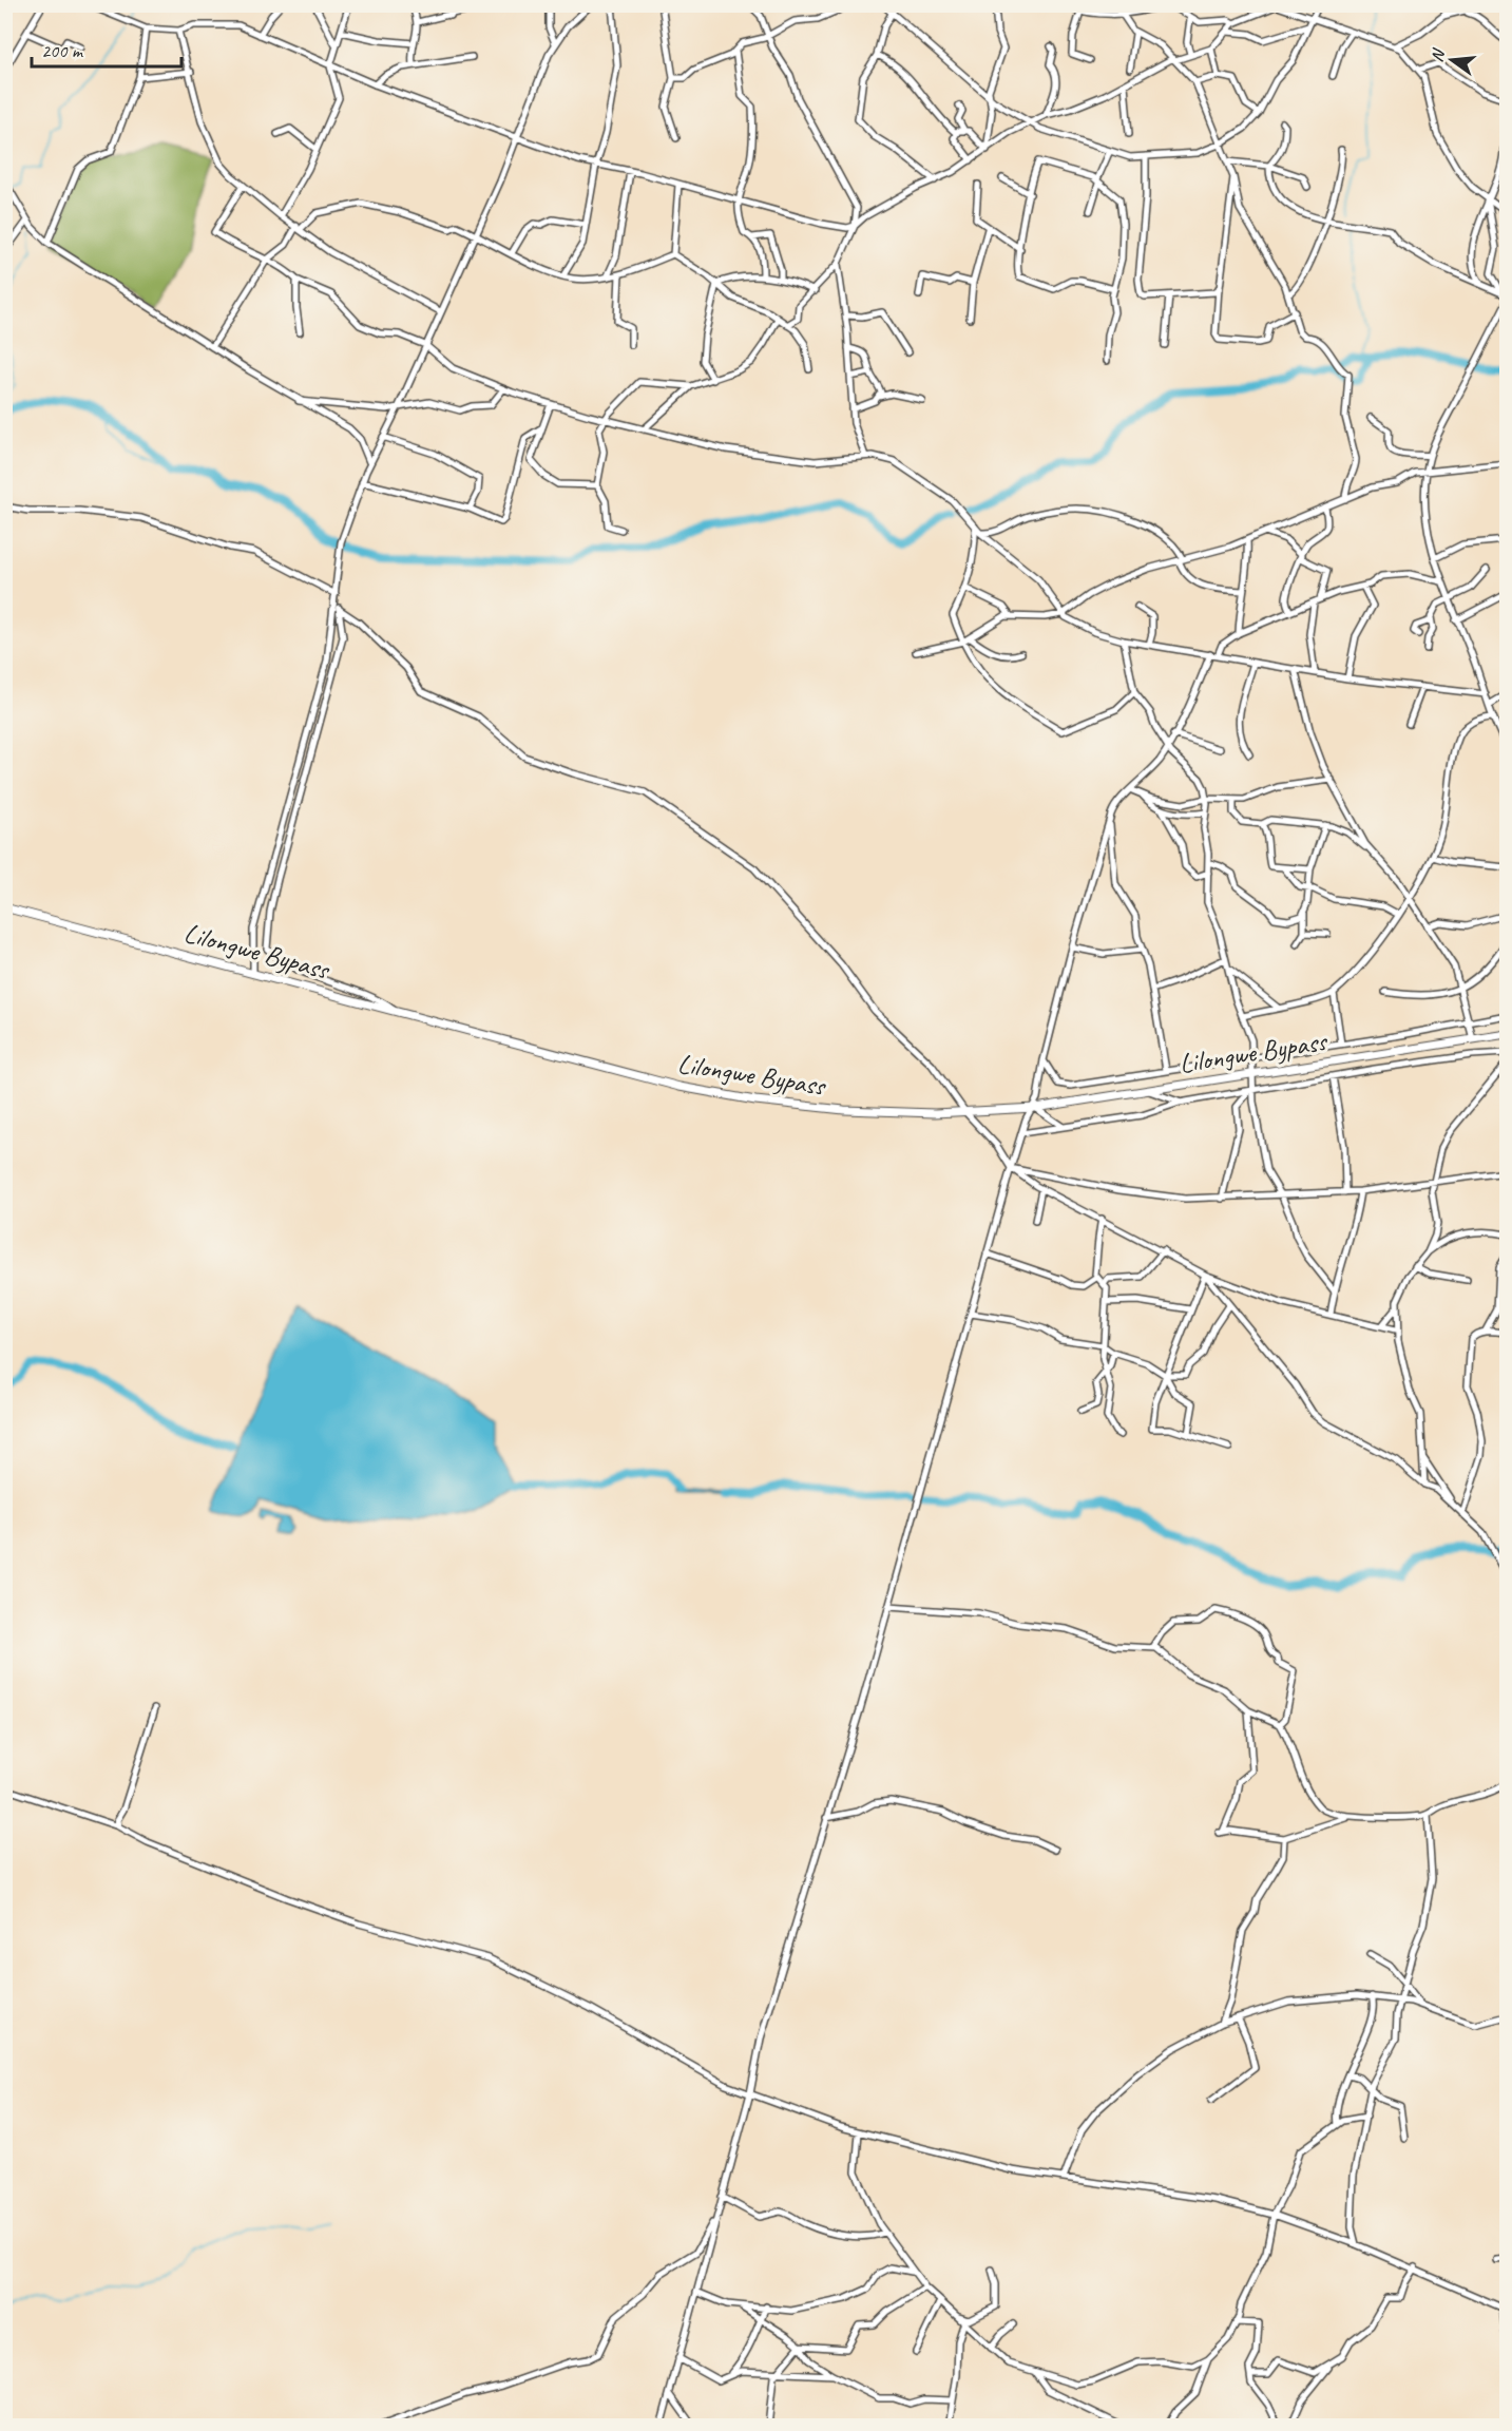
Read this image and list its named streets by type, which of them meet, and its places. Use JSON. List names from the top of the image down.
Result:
{
  "streets": {
    "main road": ["Lilongwe Bypass"]
  },
  "scale_bar": "200 m",
  "north": "left"
}
